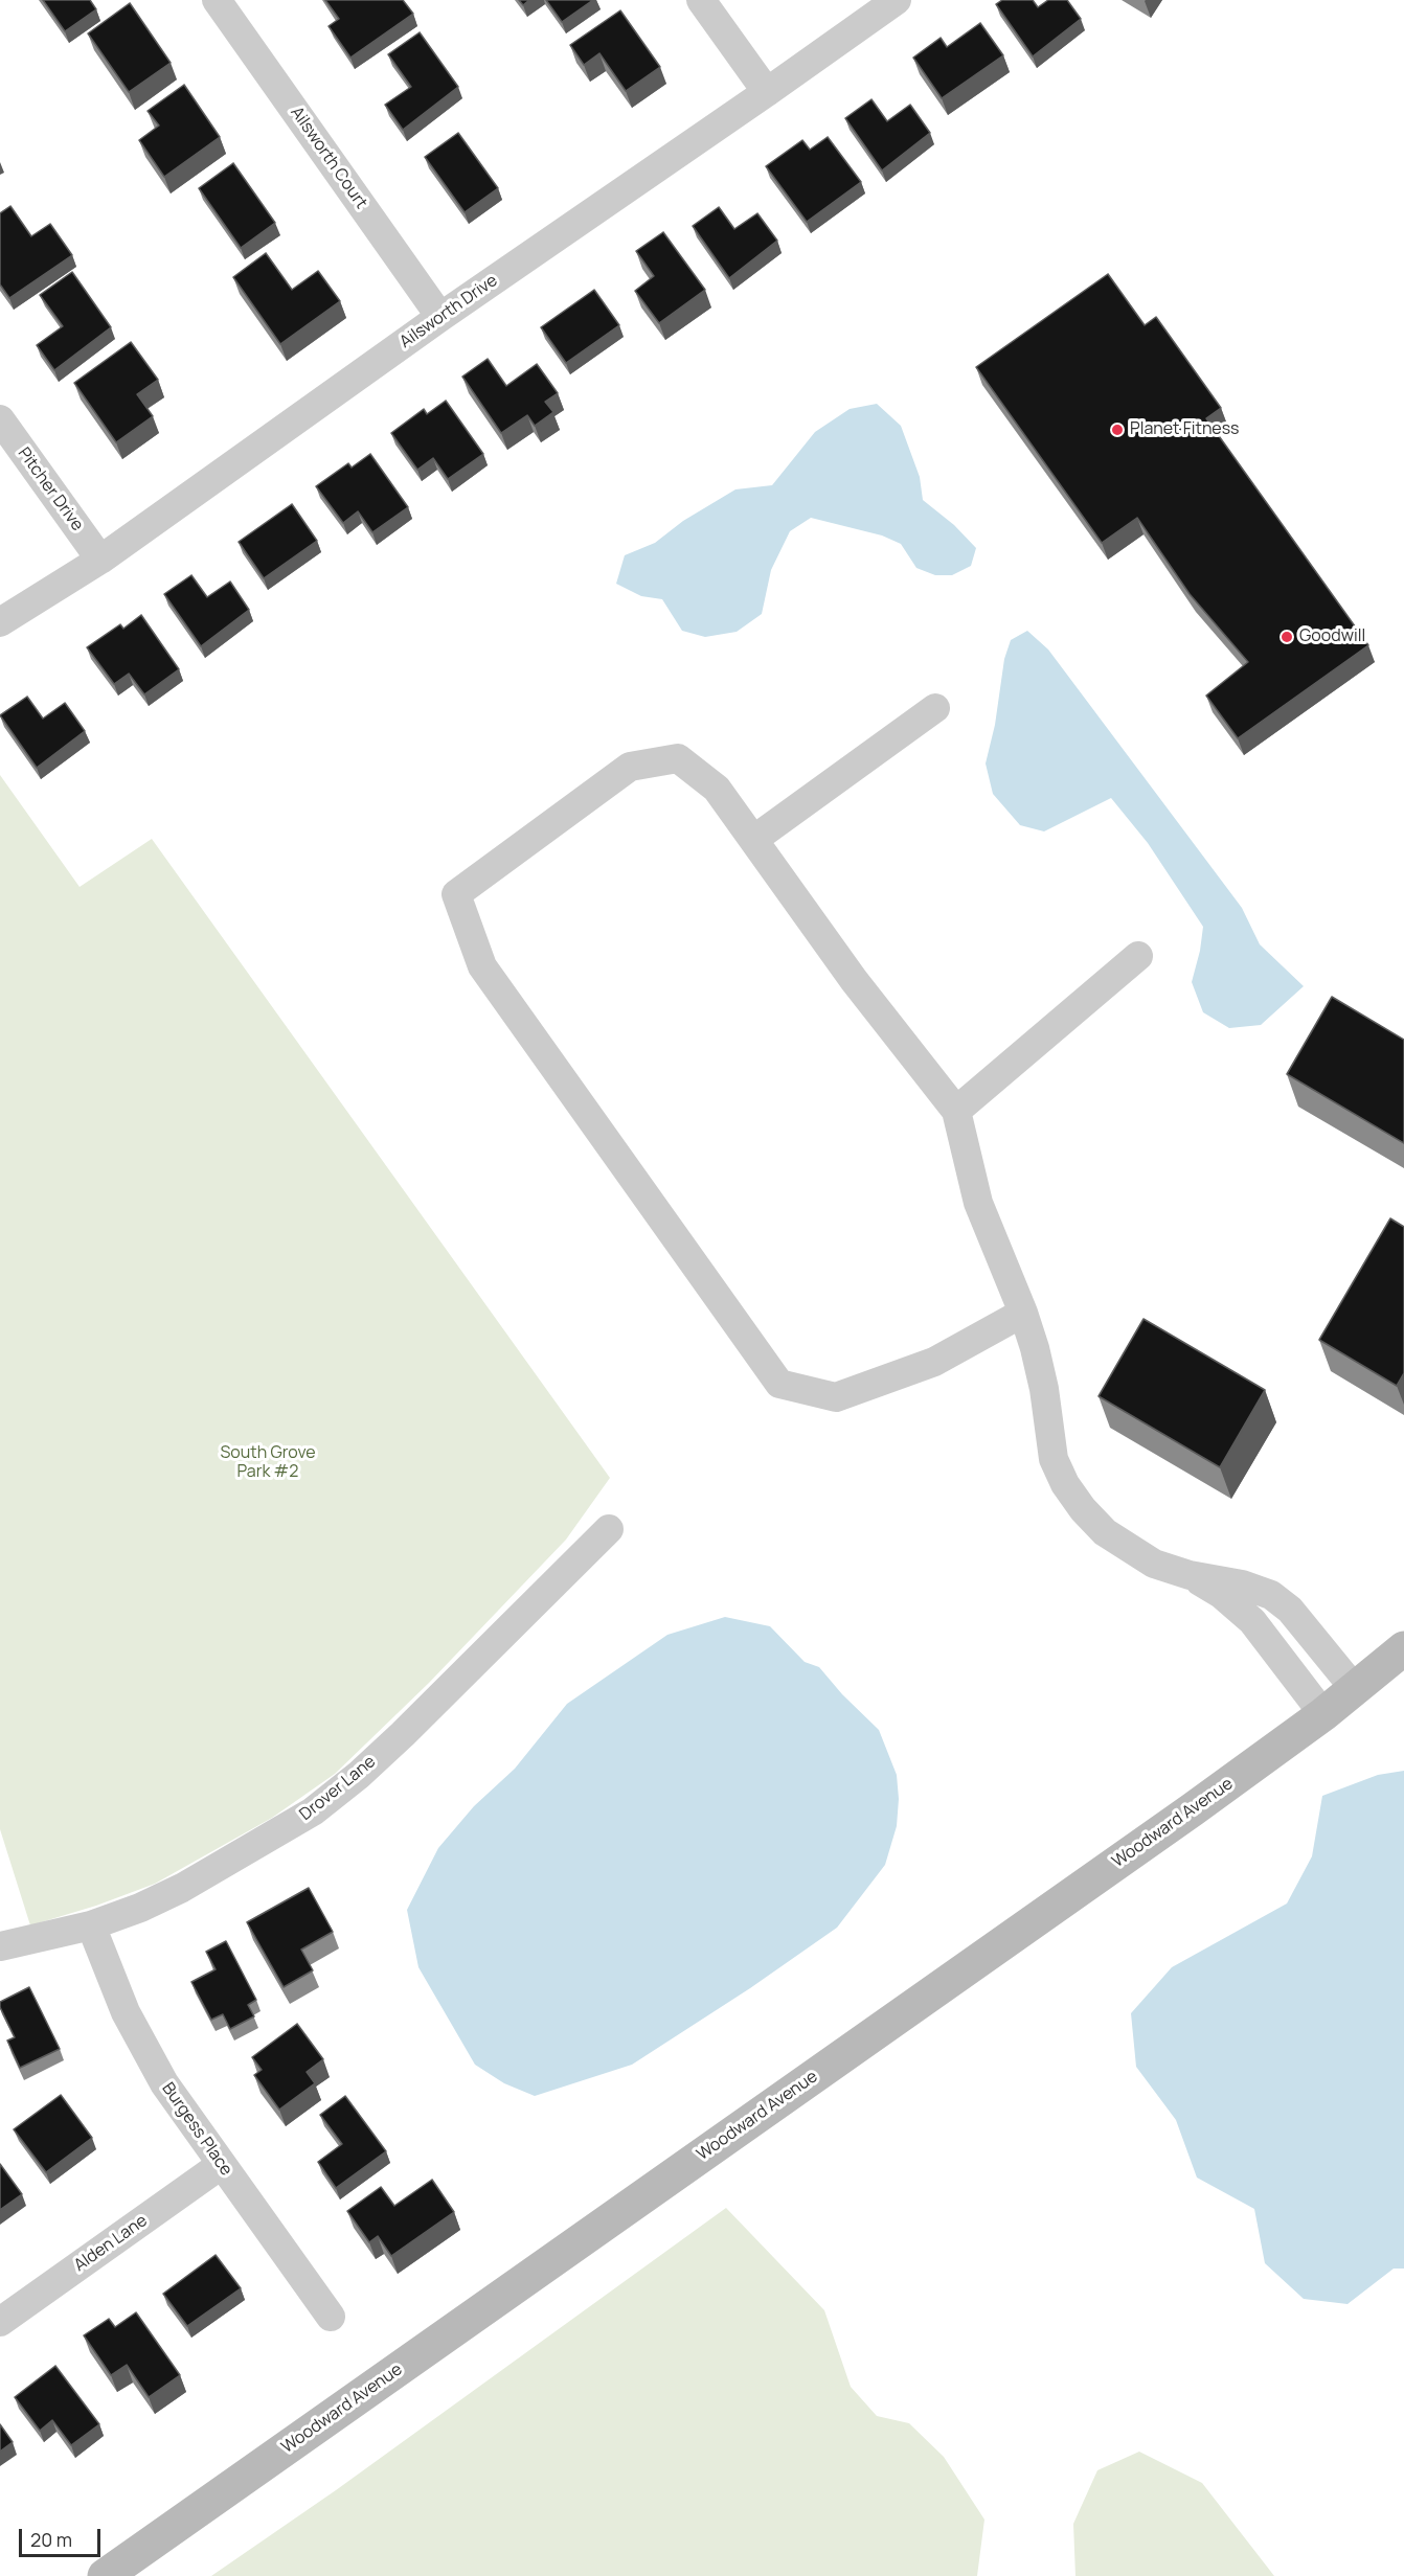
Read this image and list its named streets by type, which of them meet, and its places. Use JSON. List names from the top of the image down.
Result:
{
  "streets": {
    "main road": ["Woodward Avenue"],
    "street": [
      "Ailsworth Court",
      "Ailsworth Drive",
      "Pitcher Drive",
      "Drover Lane",
      "Burgess Place",
      "Alden Lane"
    ]
  },
  "crossings": [
    ["Ailsworth Court", "Ailsworth Drive"],
    ["Ailsworth Drive", "Pitcher Drive"],
    ["Drover Lane", "Burgess Place"],
    ["Burgess Place", "Alden Lane"]
  ],
  "parks": ["South Grove Park #2"],
  "places": ["Planet Fitness", "Goodwill"],
  "scale_bar": "20 m"
}
